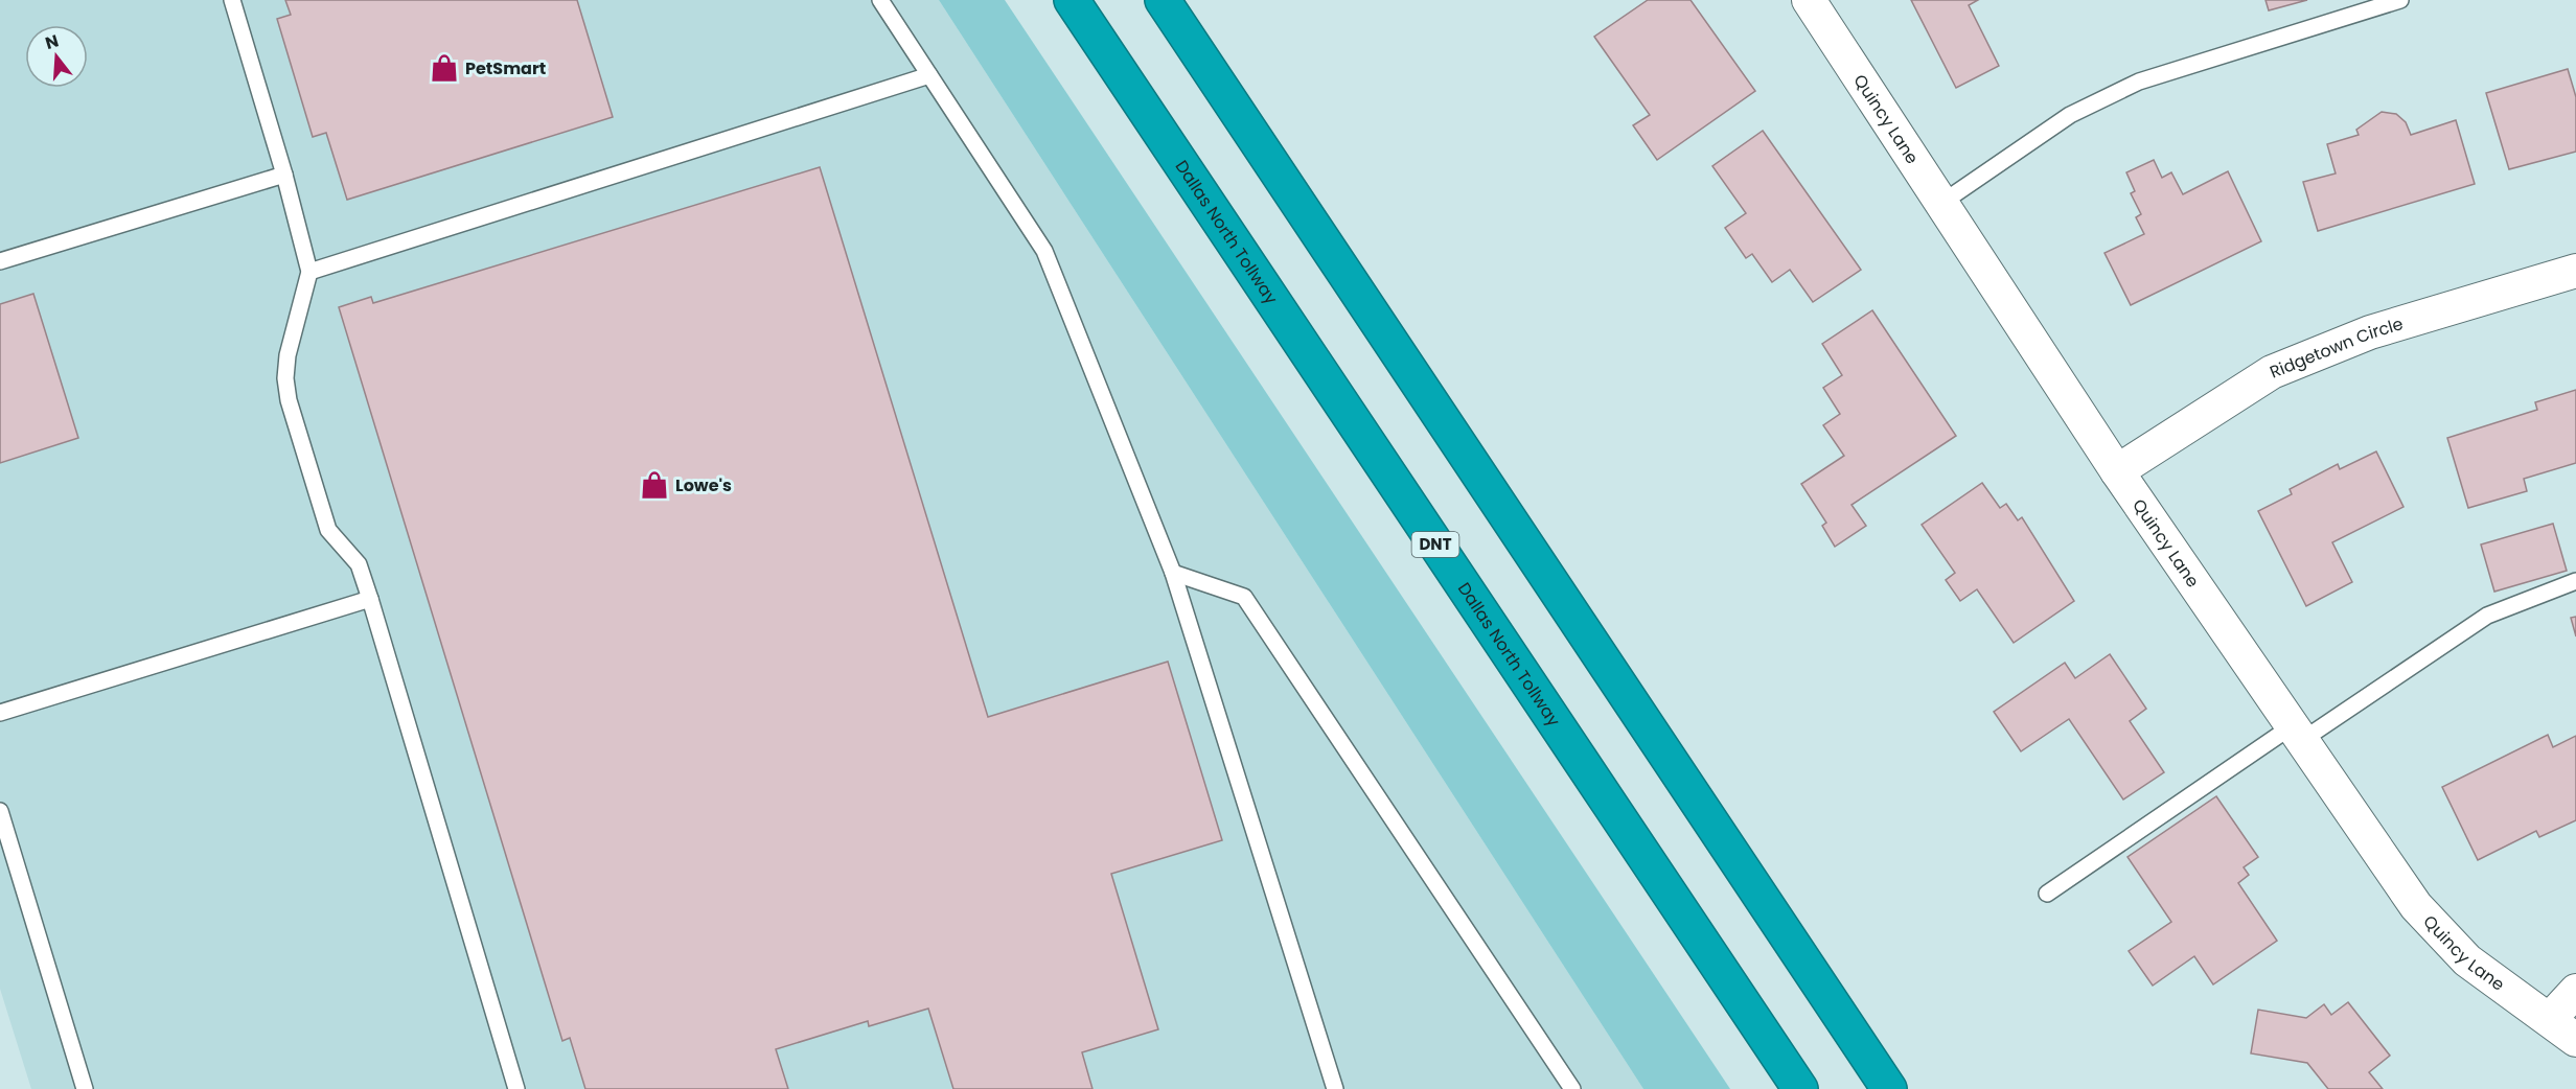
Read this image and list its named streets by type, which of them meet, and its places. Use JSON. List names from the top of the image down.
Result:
{
  "streets": {
    "highway": ["Dallas North Tollway", "DNT"],
    "street": ["Quincy Lane", "Ridgetown Circle"]
  },
  "crossings": [
    ["Quincy Lane", "Ridgetown Circle"]
  ],
  "places": {
    "shop": ["PetSmart", "Lowe's"]
  },
  "north": "top"
}
